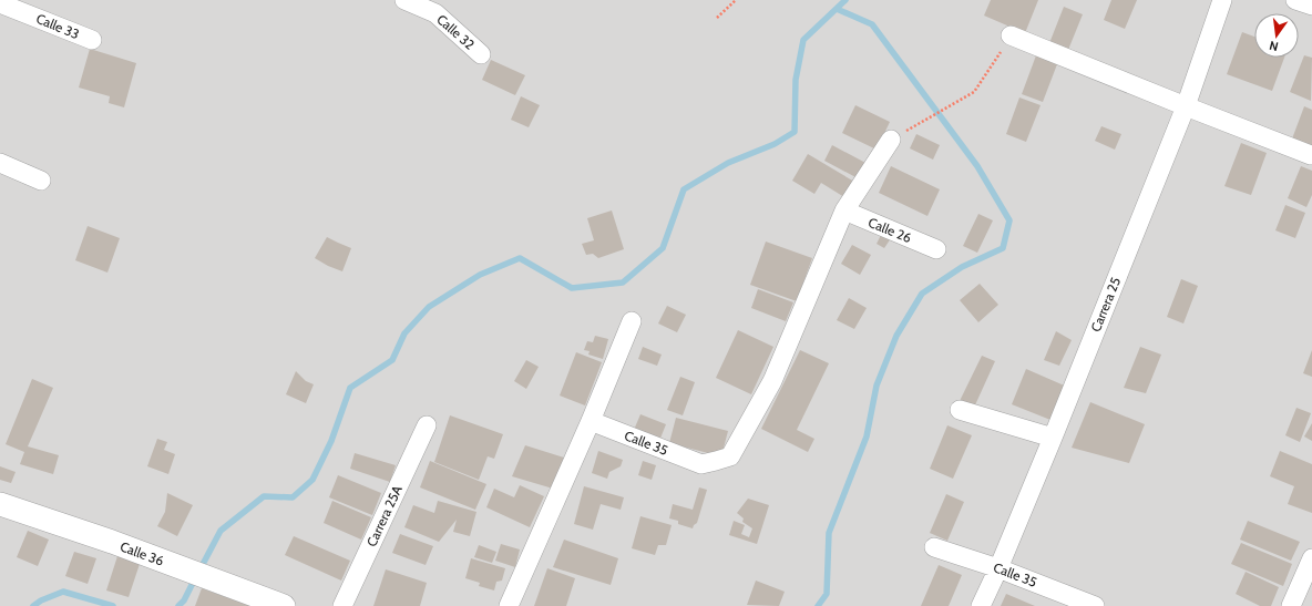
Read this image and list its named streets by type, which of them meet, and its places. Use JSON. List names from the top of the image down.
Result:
{
  "streets": {
    "street": [
      "Calle 33",
      "Calle 32",
      "Calle 26",
      "Carrera 25",
      "Calle 35",
      "Carrera 25A",
      "Calle 36"
    ]
  },
  "crossings": [
    ["Calle 26", "Calle 35"],
    ["Carrera 25", "Calle 35"]
  ],
  "north": "bottom"
}
